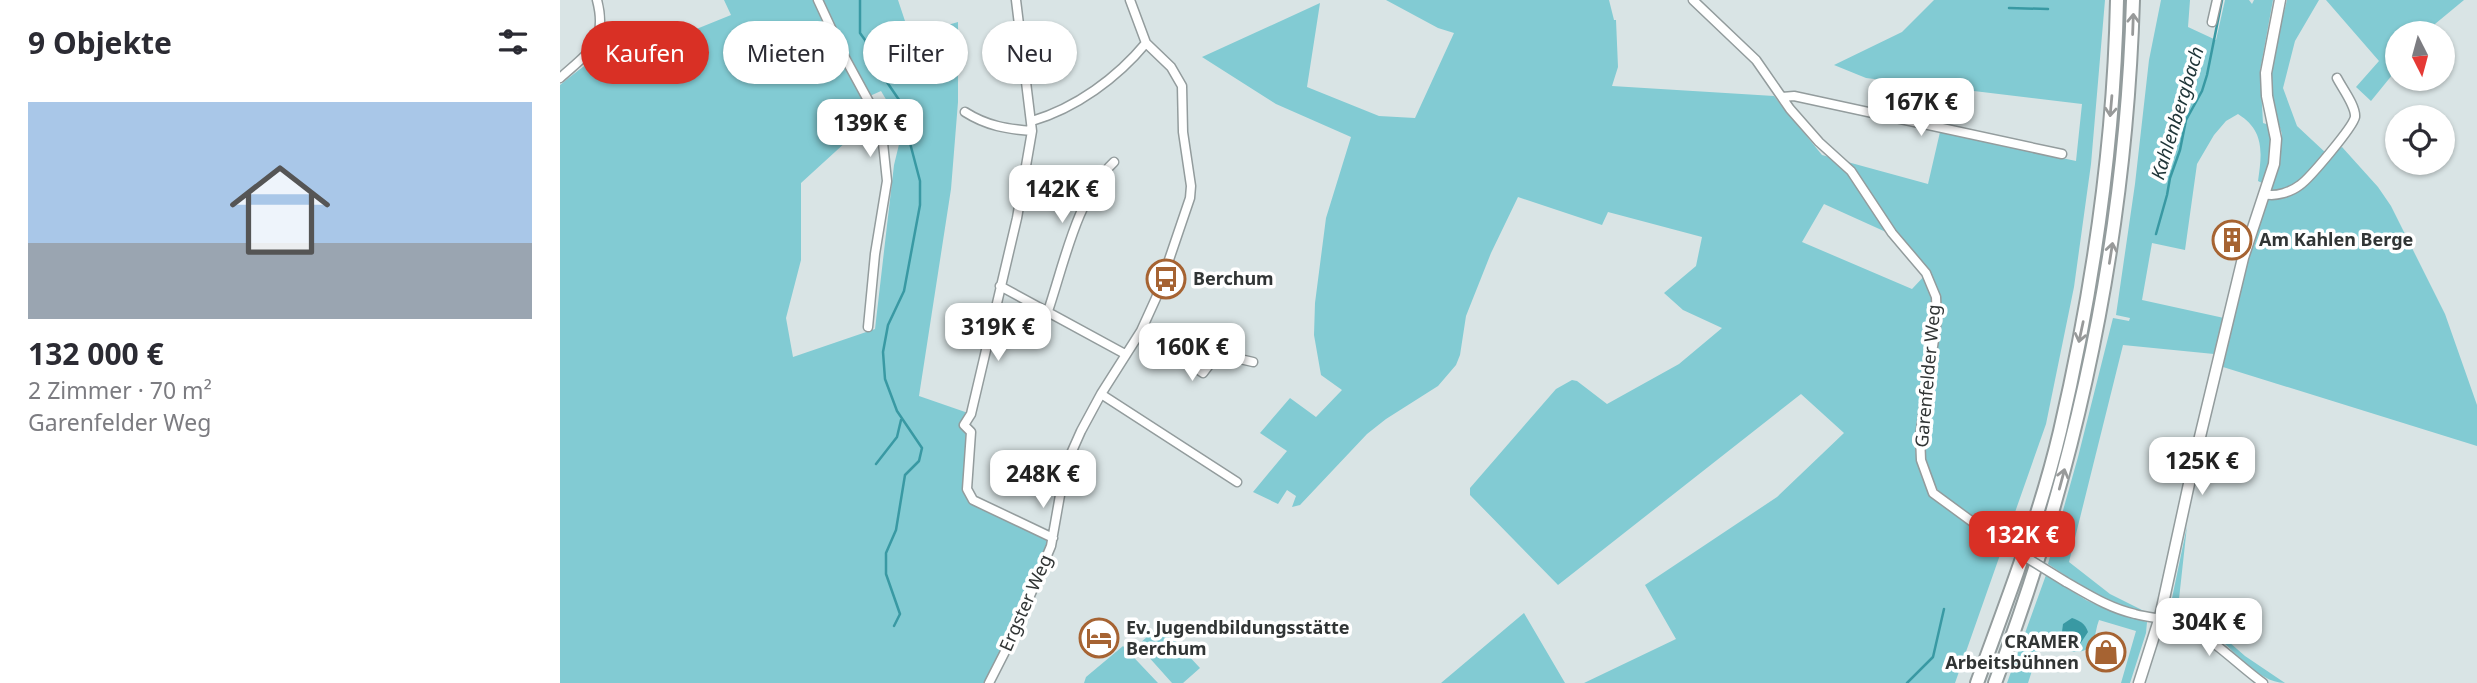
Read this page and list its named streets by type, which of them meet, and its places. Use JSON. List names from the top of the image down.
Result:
{
  "streets": {
    "street": ["Garenfelder Weg", "Ergster Weg"]
  },
  "water": ["Kahlenbergbach"],
  "places": {
    "building": ["Am Kahlen Berge"],
    "bus stop": ["Berchum"],
    "hotel": ["Ev. Jugendbildungsstätte Berchum"],
    "shop": ["CRAMER Arbeitsbühnen"]
  },
  "north": "bottom",
  "page": {
    "heading": "9 Objekte",
    "chip": [
      "Kaufen",
      "Mieten",
      "Filter",
      "Neu"
    ],
    "price": [
      "167K €",
      "139K €",
      "142K €",
      "319K €",
      "160K €",
      "125K €",
      "248K €",
      "132K €",
      "304K €"
    ],
    "list": [
      {
        "name": "132 000 €",
        "note": "2 Zimmer · 70 m² · Garenfelder Weg"
      }
    ]
  }
}
